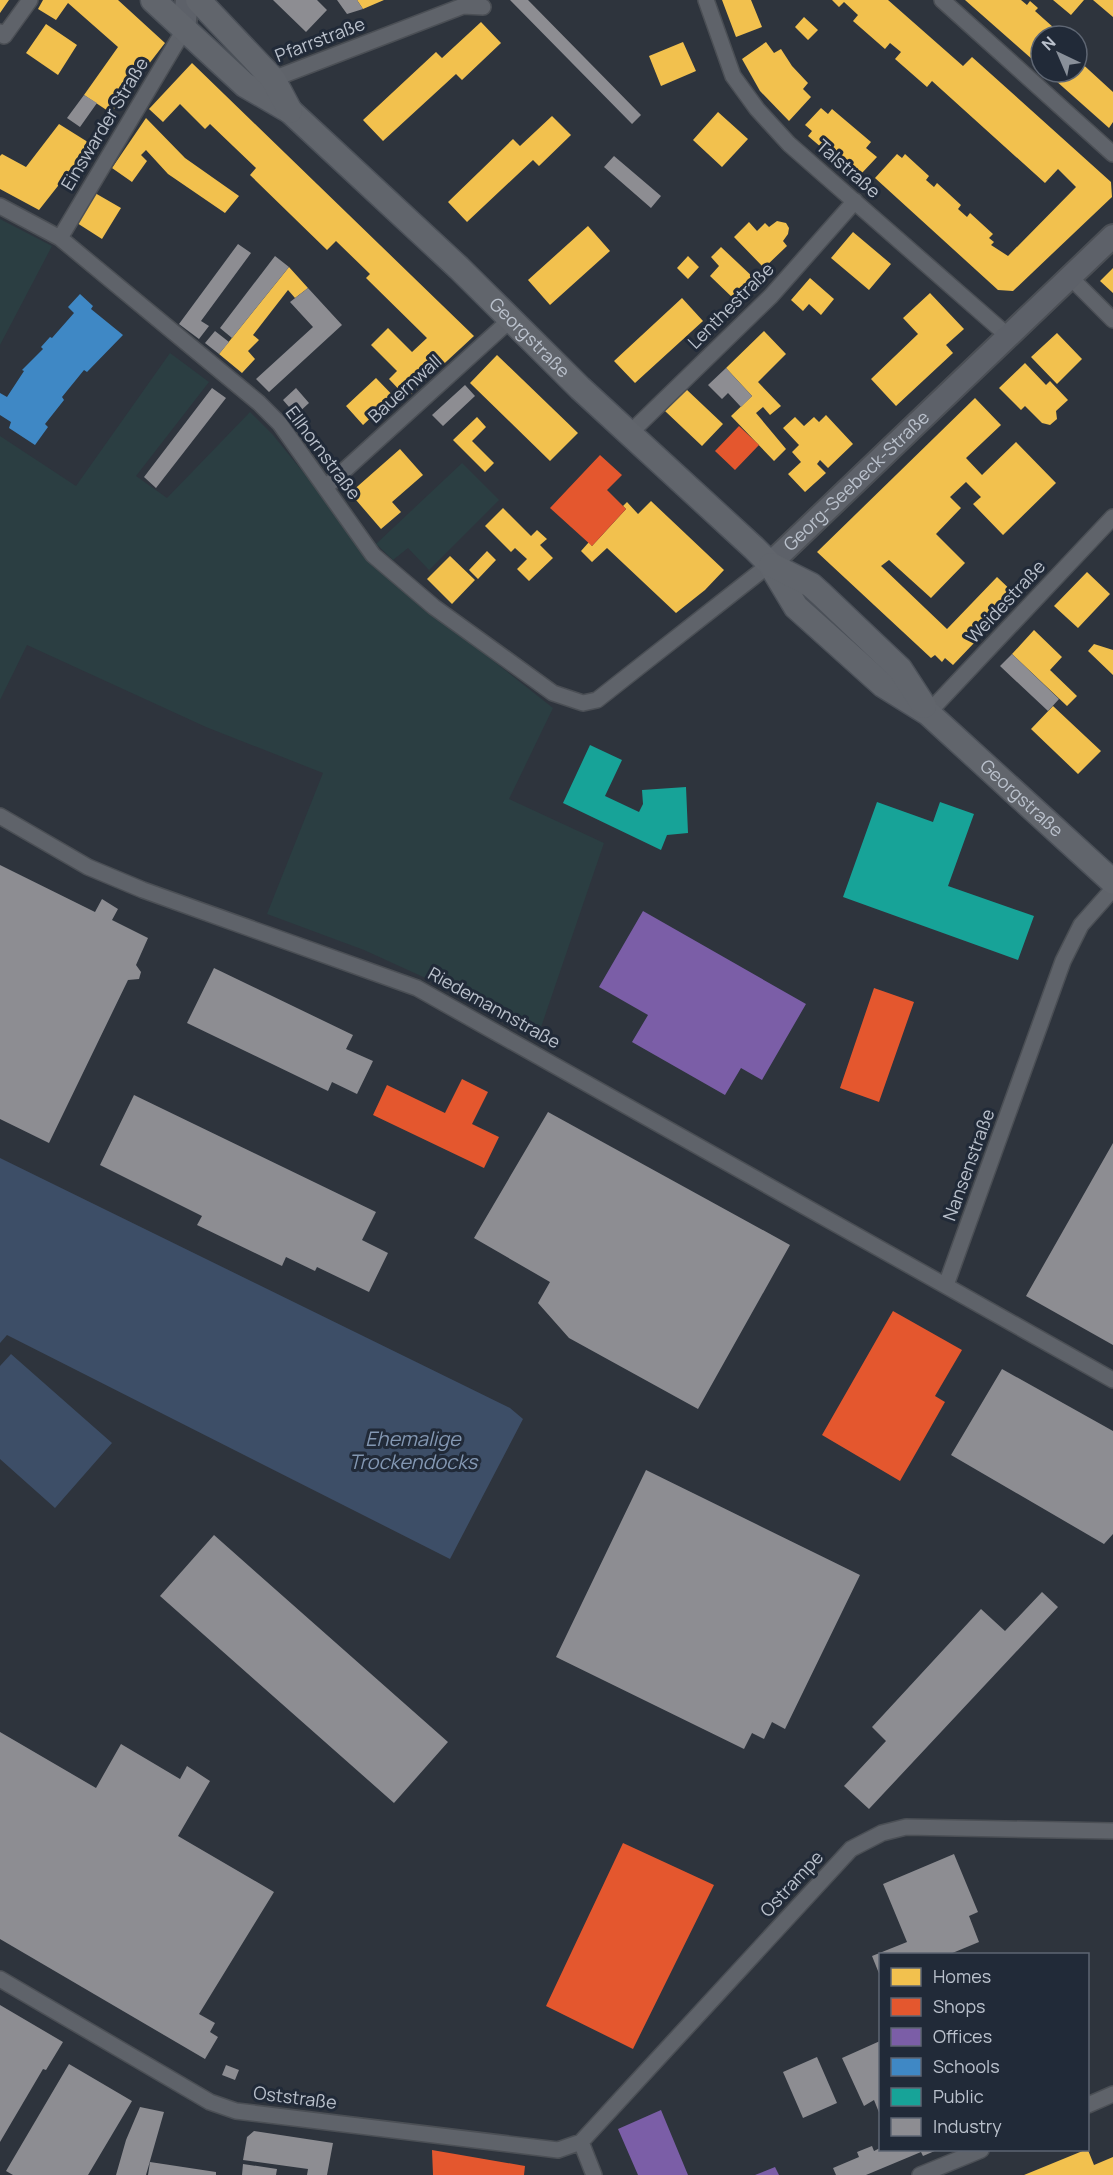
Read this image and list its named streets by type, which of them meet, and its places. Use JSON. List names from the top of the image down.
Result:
{
  "streets": {
    "main road": ["Georgstraße"],
    "street": [
      "Pfarrstraße",
      "Einswarder Straße",
      "Talstraße",
      "Lenthestraße",
      "Bauernwall",
      "Ellhornstraße",
      "Georg-Seebeck-Straße",
      "Weidestraße",
      "Riedemannstraße",
      "Nansenstraße",
      "Ostrampe",
      "Oststraße"
    ]
  },
  "crossings": [
    ["Pfarrstraße", "Georgstraße"],
    ["Einswarder Straße", "Georgstraße"],
    ["Einswarder Straße", "Ellhornstraße"],
    ["Talstraße", "Lenthestraße"],
    ["Talstraße", "Georg-Seebeck-Straße"],
    ["Lenthestraße", "Georgstraße"],
    ["Georgstraße", "Bauernwall"],
    ["Georgstraße", "Georg-Seebeck-Straße"],
    ["Georgstraße", "Weidestraße"],
    ["Bauernwall", "Ellhornstraße"],
    ["Ellhornstraße", "Georg-Seebeck-Straße"],
    ["Riedemannstraße", "Nansenstraße"],
    ["Ostrampe", "Oststraße"]
  ],
  "water": ["Ehemalige Trockendocks"],
  "legend": [
    "Homes",
    "Shops",
    "Offices",
    "Schools",
    "Public",
    "Industry"
  ],
  "north": "top left"
}
